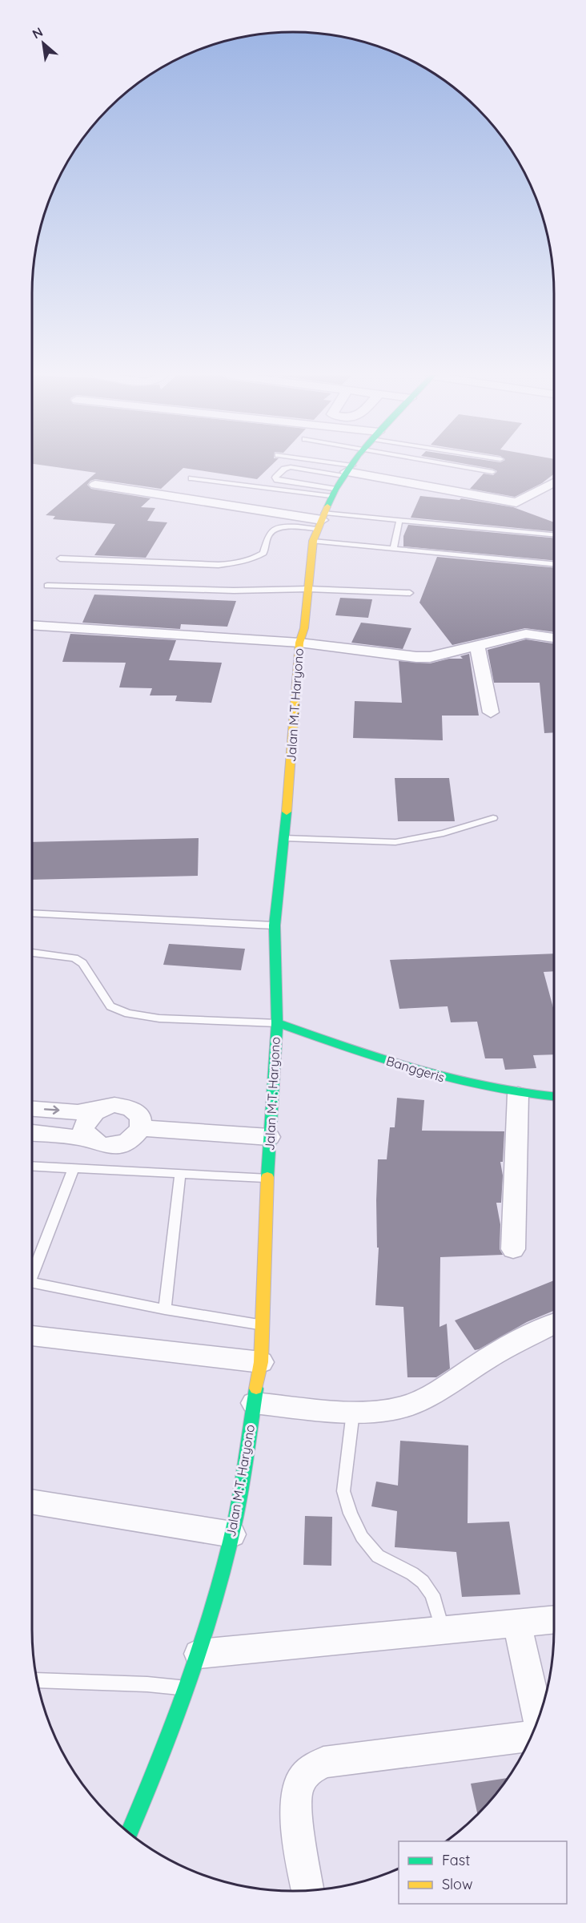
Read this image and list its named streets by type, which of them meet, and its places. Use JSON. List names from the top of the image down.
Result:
{
  "streets": {
    "main road": ["Jalan M.T. Haryono", "Banggeris"]
  },
  "crossings": [
    ["Jalan M.T. Haryono", "Banggeris"]
  ],
  "legend": ["Fast", "Slow"],
  "north": "top left"
}
